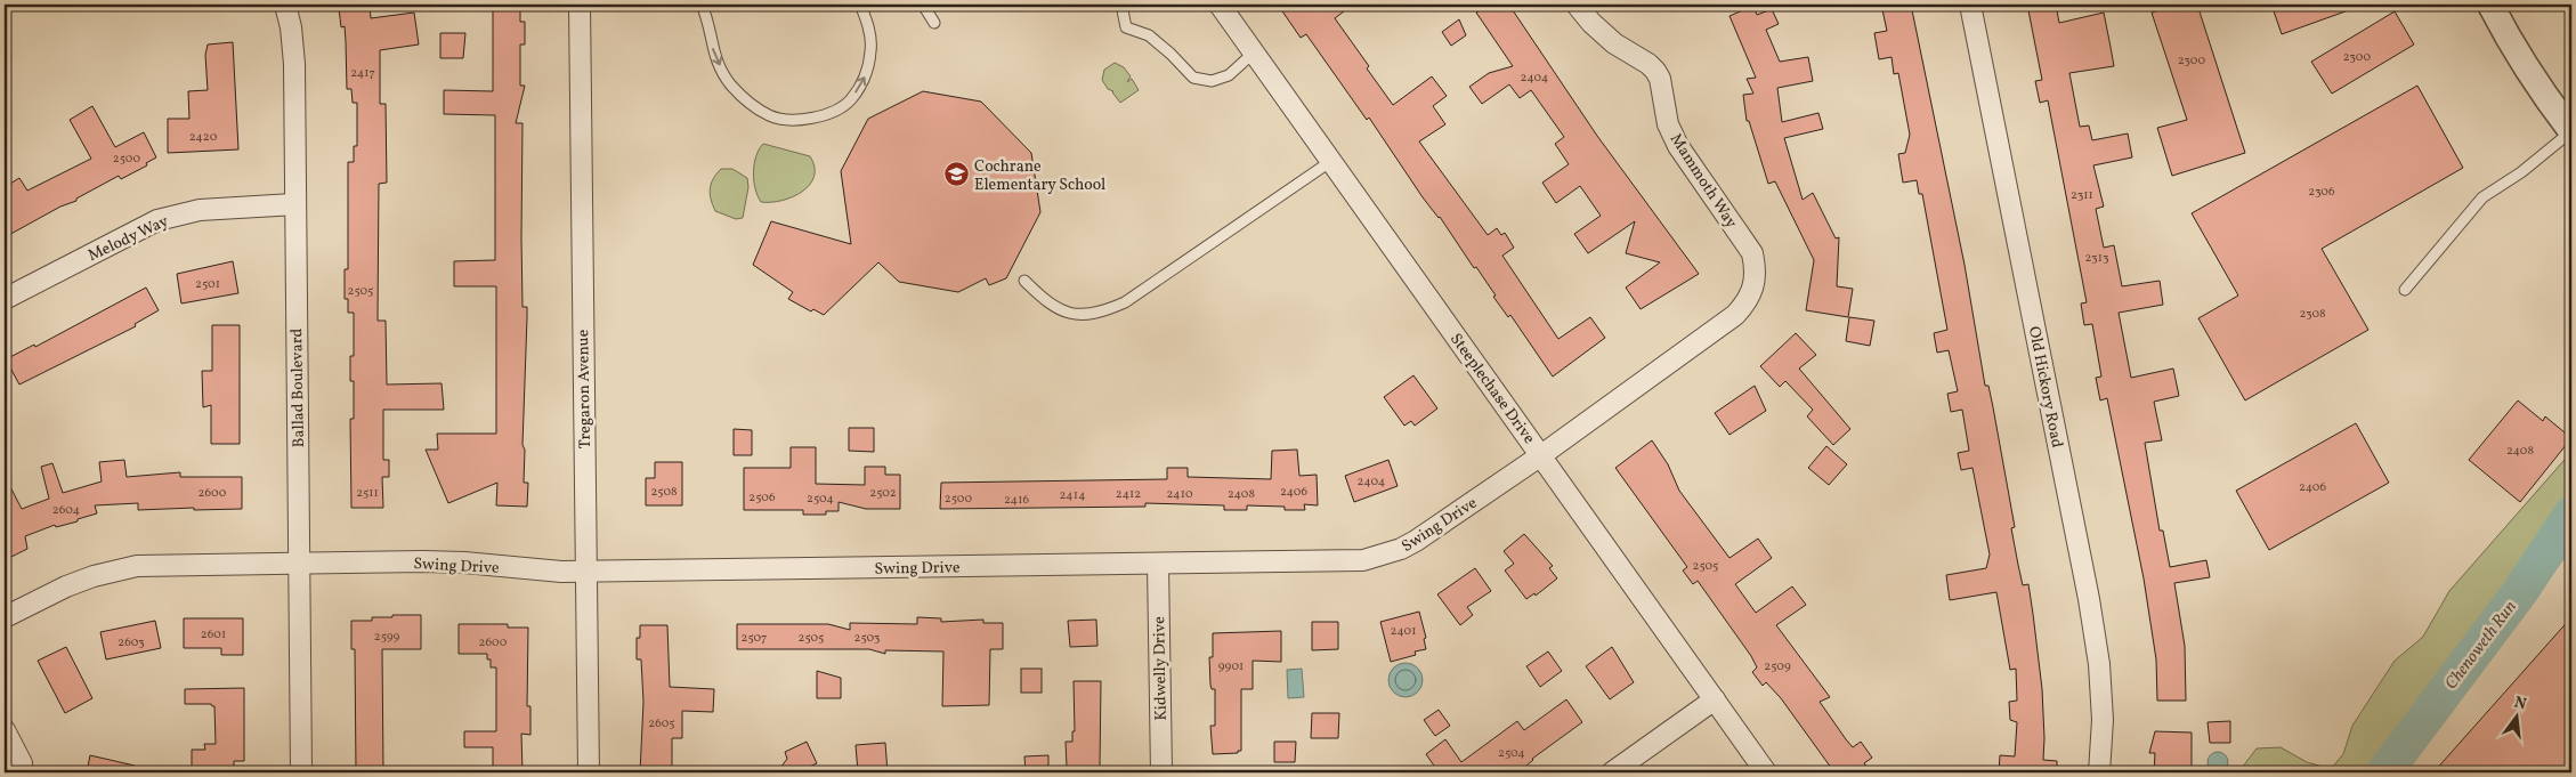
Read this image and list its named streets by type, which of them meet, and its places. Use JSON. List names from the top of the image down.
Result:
{
  "streets": {
    "street": [
      "Mammoth Way",
      "Melody Way",
      "Old Hickory Road",
      "Ballad Boulevard",
      "Steeplechase Drive",
      "Tregaron Avenue",
      "Swing Drive",
      "Kidwelly Drive"
    ]
  },
  "crossings": [
    ["Mammoth Way", "Swing Drive"],
    ["Melody Way", "Ballad Boulevard"],
    ["Ballad Boulevard", "Swing Drive"],
    ["Steeplechase Drive", "Swing Drive"],
    ["Tregaron Avenue", "Swing Drive"],
    ["Swing Drive", "Kidwelly Drive"]
  ],
  "water": ["Chenoweth Run"],
  "places": {
    "school or university": ["Cochrane Elementary School"]
  },
  "house_numbers": [
    "2300",
    "2300",
    "2417",
    "2404",
    "2420",
    "2500",
    "2306",
    "2311",
    "2313",
    "2501",
    "2505",
    "2308",
    "2408",
    "2404",
    "2406",
    "2508",
    "2406",
    "2600",
    "2511",
    "2502",
    "2412",
    "2410",
    "2408",
    "2414",
    "2506",
    "2504",
    "2500",
    "2416",
    "2604",
    "2505",
    "2401",
    "2601",
    "2599",
    "2507",
    "2505",
    "2503",
    "2603",
    "2600",
    "9901",
    "2509",
    "2605",
    "2504"
  ],
  "north": "top"
}
